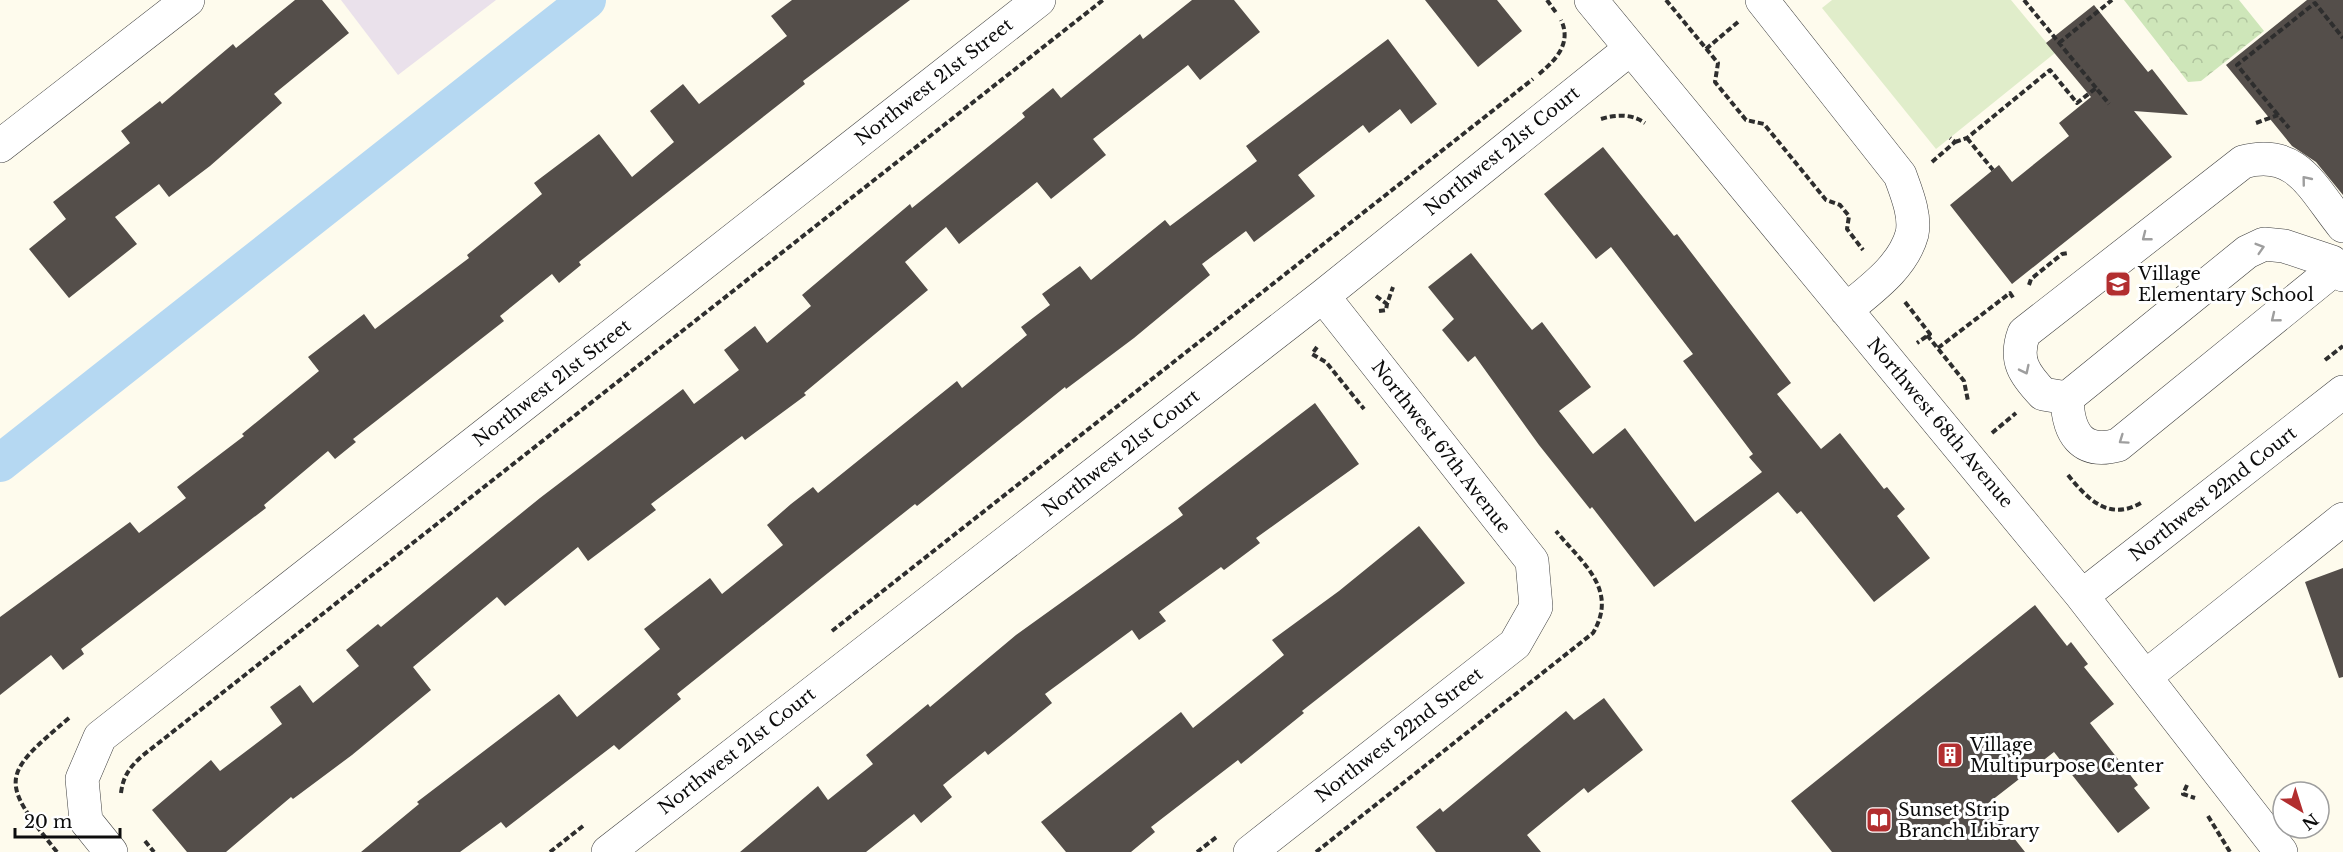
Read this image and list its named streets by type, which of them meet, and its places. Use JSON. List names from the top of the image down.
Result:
{
  "streets": {
    "street": [
      "Northwest 21st Street",
      "Northwest 21st Court",
      "Northwest 68th Avenue",
      "Northwest 67th Avenue",
      "Northwest 22nd Court",
      "Northwest 22nd Street"
    ]
  },
  "crossings": [
    ["Northwest 21st Court", "Northwest 68th Avenue"],
    ["Northwest 21st Court", "Northwest 67th Avenue"],
    ["Northwest 68th Avenue", "Northwest 22nd Court"],
    ["Northwest 67th Avenue", "Northwest 22nd Street"]
  ],
  "places": {
    "school or university": ["Village Elementary School"],
    "building": ["Village Multipurpose Center"],
    "library": ["Sunset Strip Branch Library"]
  },
  "scale_bar": "20 m",
  "north": "bottom right"
}
